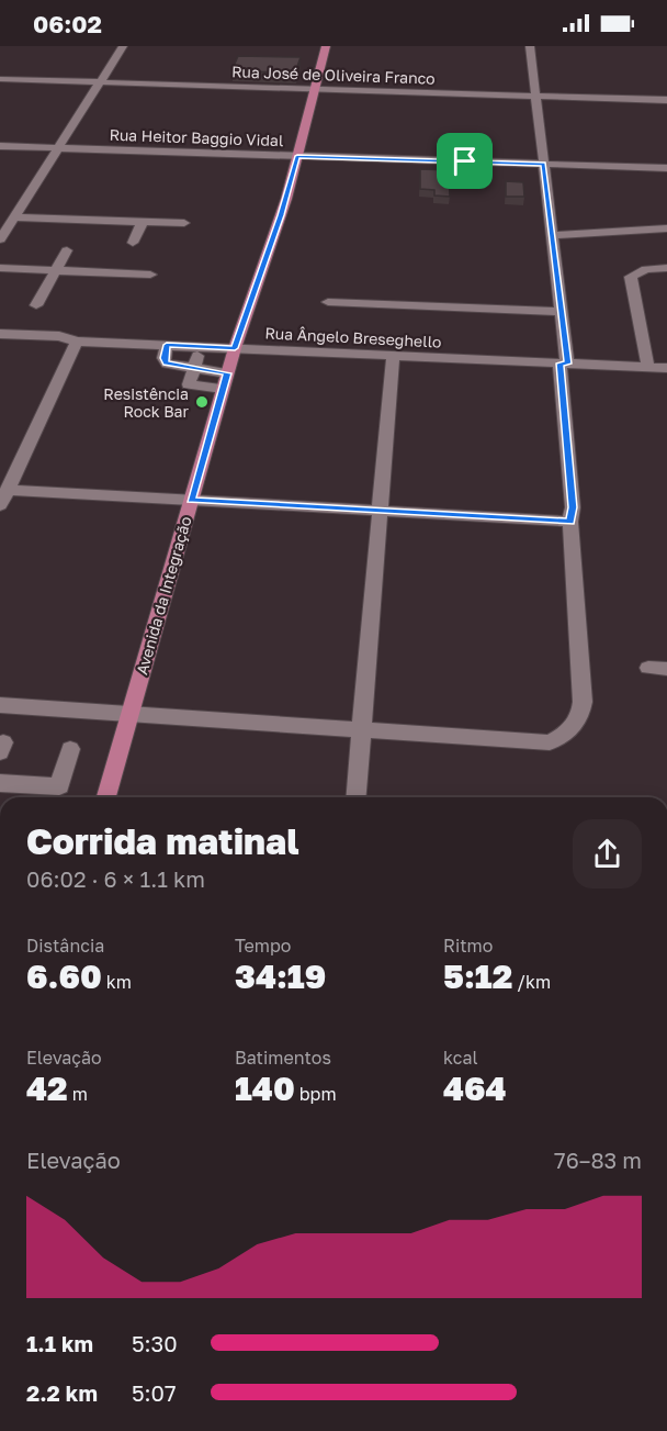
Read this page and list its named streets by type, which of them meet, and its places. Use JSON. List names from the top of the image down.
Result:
{
  "streets": {
    "main road": ["Avenida da Integração"],
    "street": ["Rua José de Oliveira Franco", "Rua Heitor Baggio Vidal", "Rua Ângelo Breseghello"]
  },
  "crossings": [
    ["Rua José de Oliveira Franco", "Avenida da Integração"],
    ["Rua Heitor Baggio Vidal", "Avenida da Integração"],
    ["Rua Ângelo Breseghello", "Avenida da Integração"]
  ],
  "places": ["Resistência Rock Bar"],
  "page": {
    "status": "06:02",
    "heading": ["Corrida matinal", "06:02 · 6 × 1.1 km"],
    "stats": [
      ["Distância", "6.60 km"],
      ["Tempo", "34:19"],
      ["Ritmo", "5:12 /km"],
      ["Elevação", "42 m"],
      ["Batimentos", "140 bpm"],
      ["kcal", "464"]
    ],
    "chart": ["Elevação", "76–83 m"],
    "list": [
      {
        "name": "1.1 km",
        "note": "5:30"
      },
      {
        "name": "2.2 km",
        "note": "5:07"
      }
    ]
  }
}
